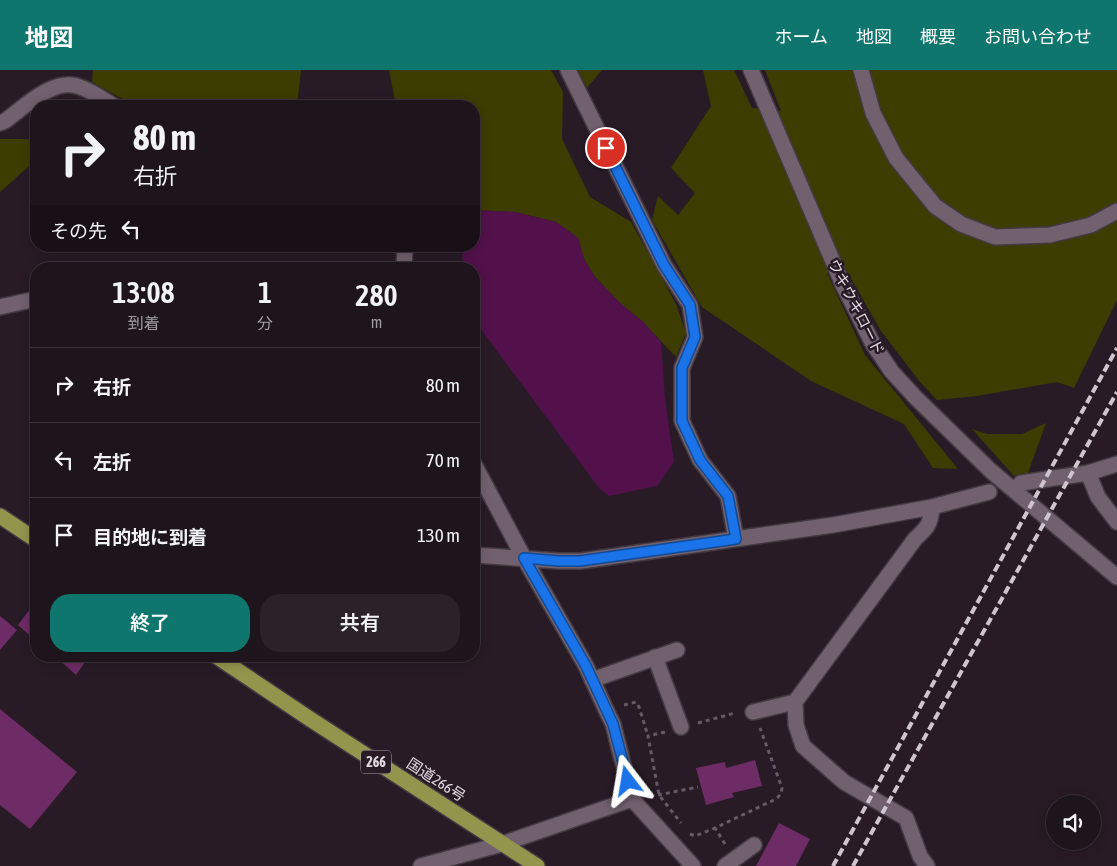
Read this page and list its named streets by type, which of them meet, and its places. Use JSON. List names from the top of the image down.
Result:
{
  "streets": {
    "highway": ["266", "国道266号"],
    "street": ["ウキウキロード"]
  },
  "page": {
    "header": "地図",
    "nav": [
      "ホーム",
      "地図",
      "概要",
      "お問い合わせ"
    ],
    "turn": ["80 m", "右折"],
    "then": "その先",
    "eta": [
      "13:08",
      "到着",
      "1",
      "分",
      "280",
      "m"
    ],
    "list": [
      {
        "name": "右折",
        "value": "80 m"
      },
      {
        "name": "左折",
        "value": "70 m"
      },
      {
        "name": "目的地に到着",
        "value": "130 m"
      }
    ],
    "buttons": ["終了", "共有"]
  }
}
